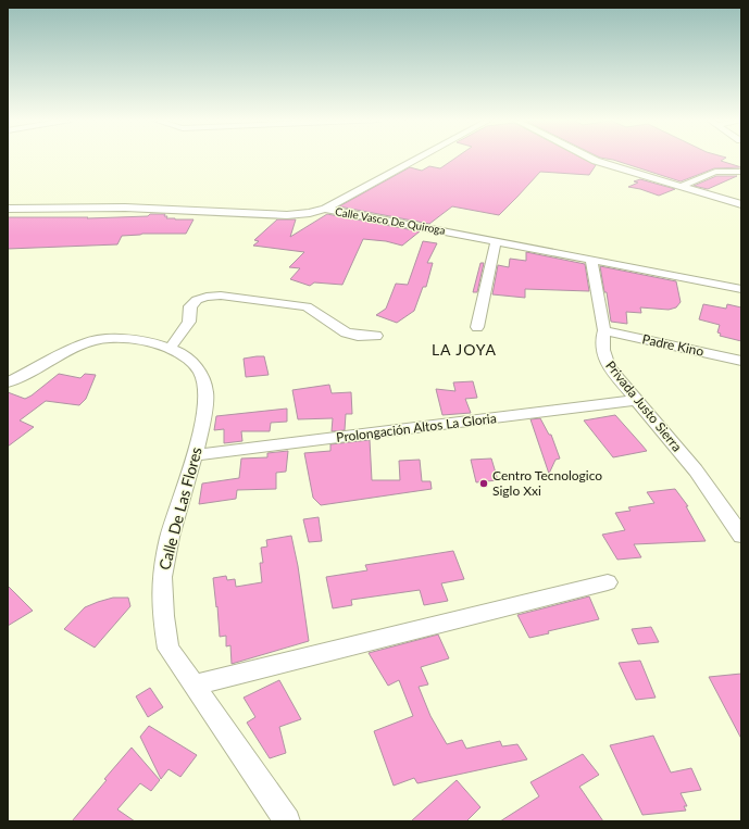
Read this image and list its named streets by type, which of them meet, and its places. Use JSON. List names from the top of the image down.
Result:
{
  "streets": {
    "street": [
      "Calle Vasco De Quiroga",
      "Padre Kino",
      "Privada Justo Sierra",
      "Prolongación Altos La Gloria",
      "Calle De Las Flores"
    ]
  },
  "crossings": [
    ["Calle Vasco De Quiroga", "Privada Justo Sierra"],
    ["Padre Kino", "Privada Justo Sierra"],
    ["Privada Justo Sierra", "Prolongación Altos La Gloria"],
    ["Prolongación Altos La Gloria", "Calle De Las Flores"]
  ],
  "districts": ["LA JOYA"],
  "places": ["Centro Tecnologico Siglo Xxi"]
}
